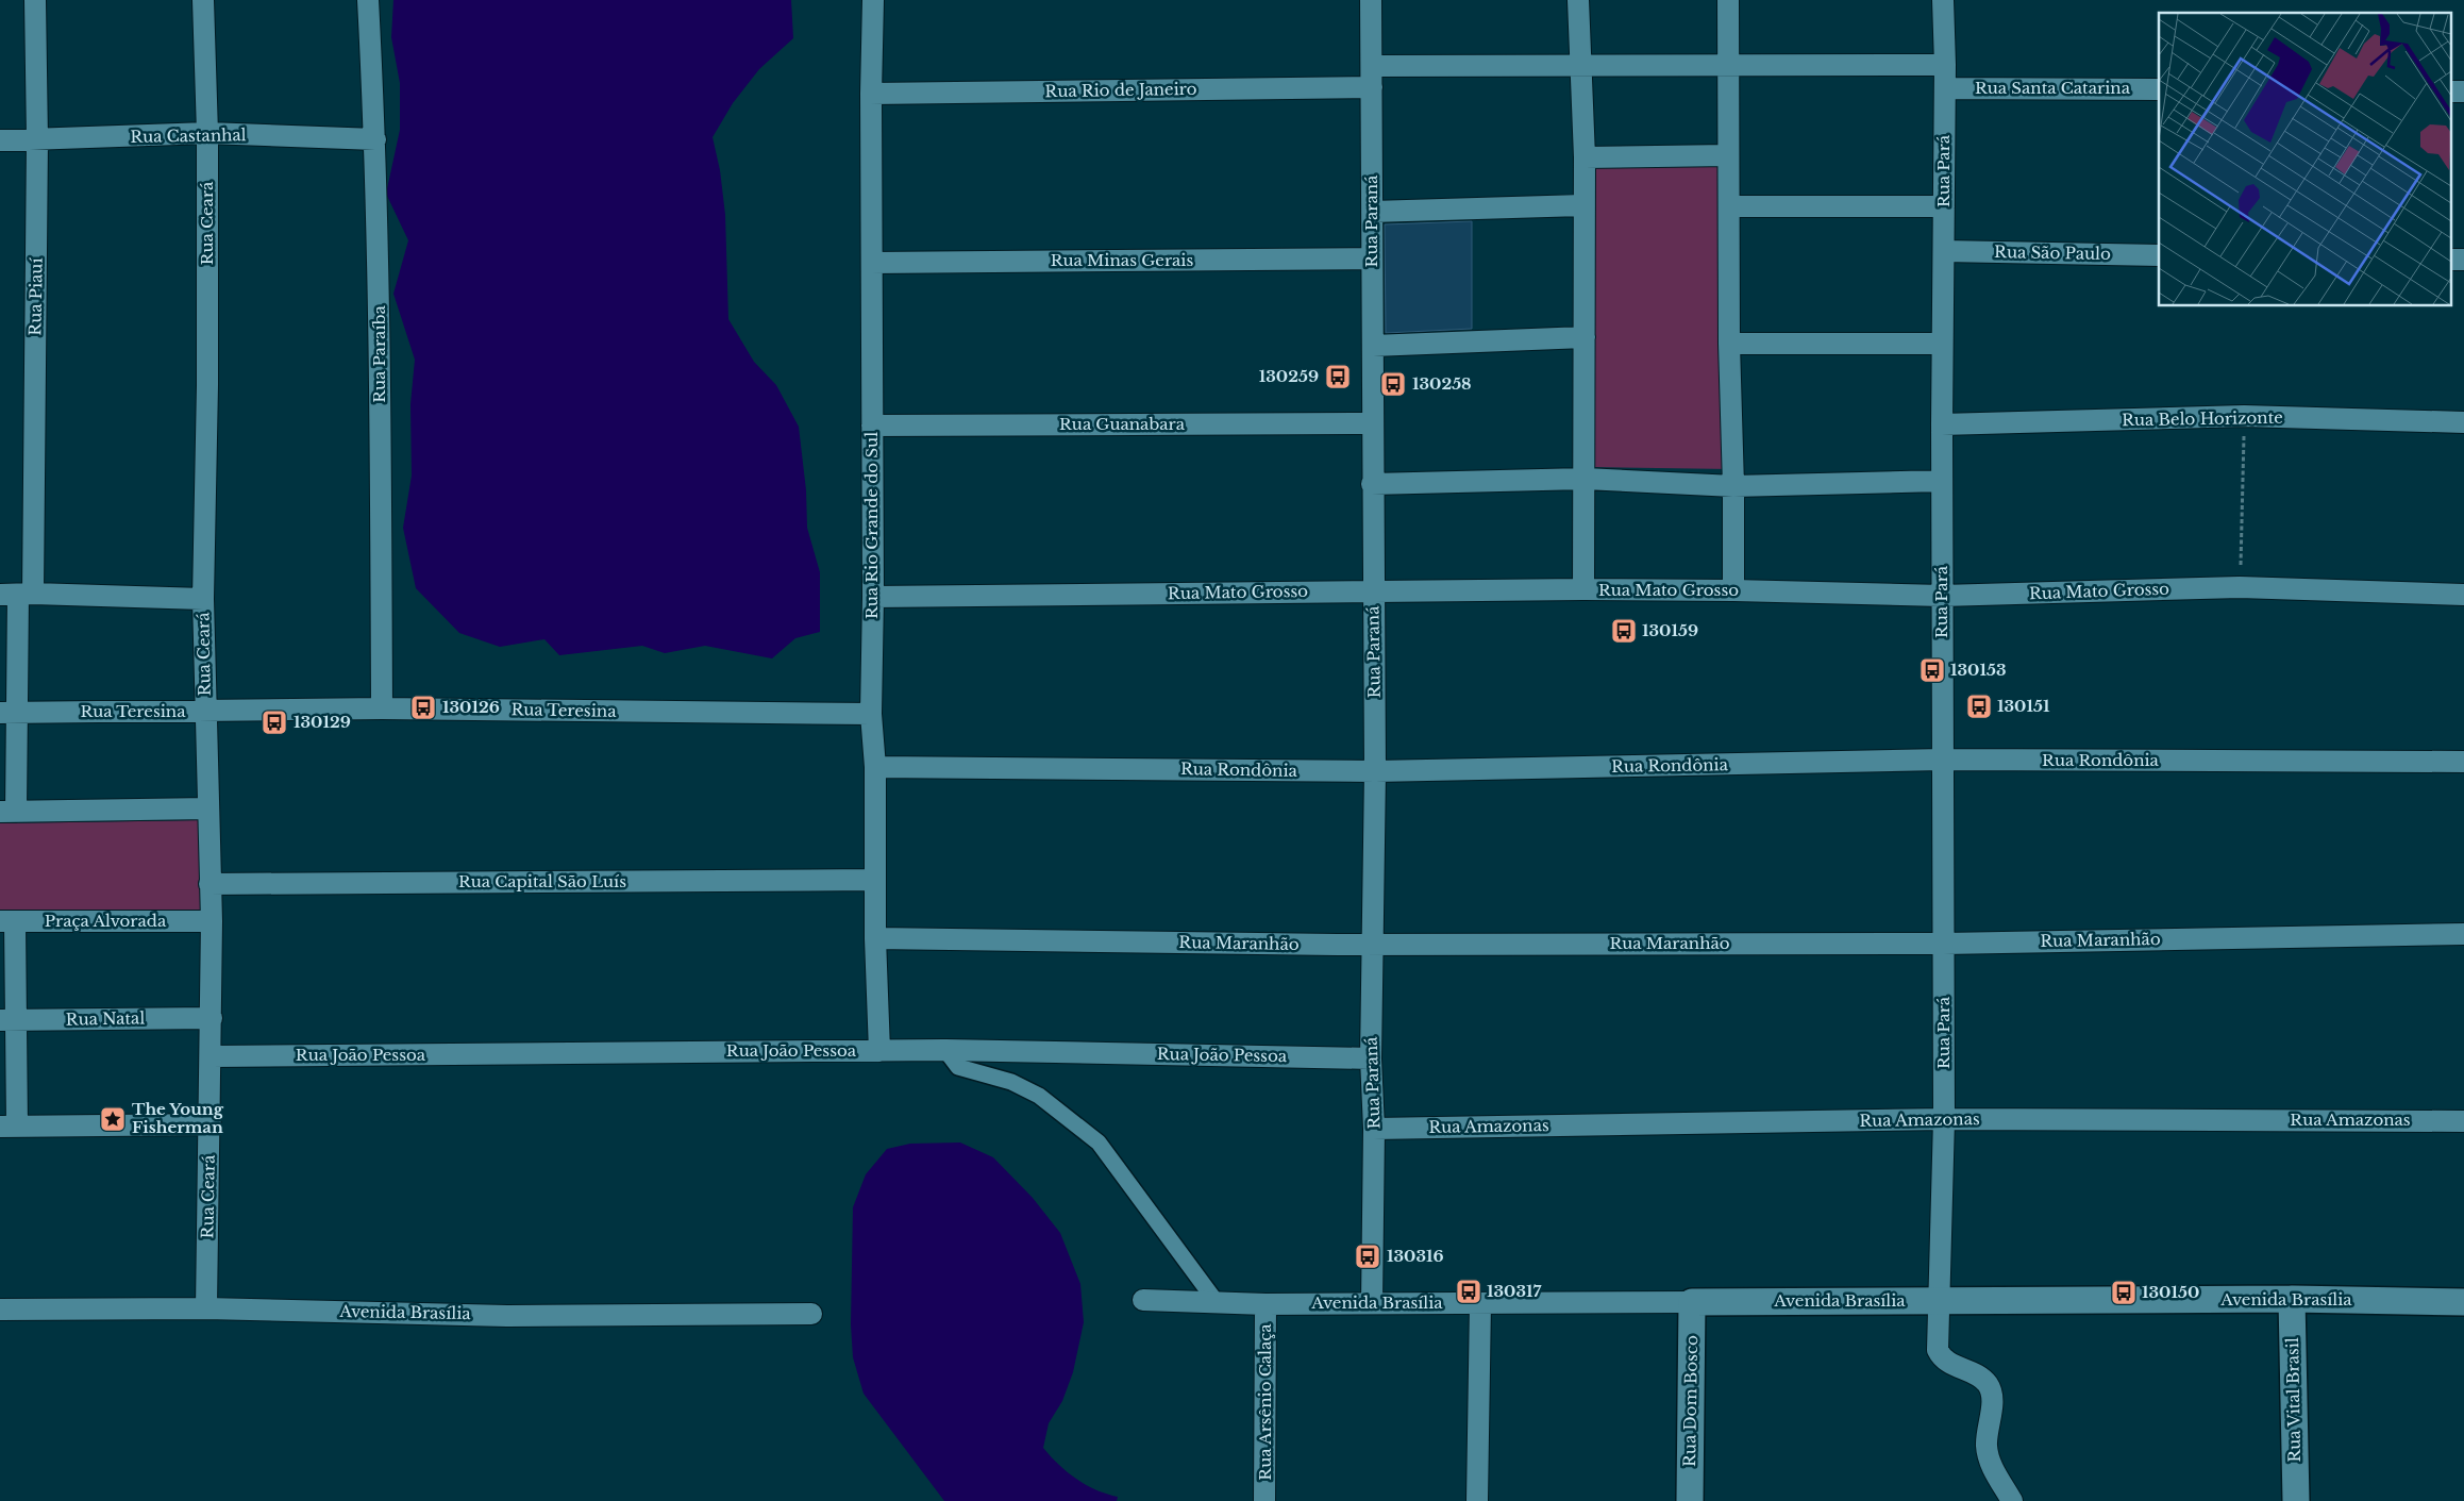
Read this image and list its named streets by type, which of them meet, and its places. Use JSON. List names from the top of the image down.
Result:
{
  "streets": {
    "street": [
      "Rua Santa Catarina",
      "Rua Rio de Janeiro",
      "Rua Castanhal",
      "Rua Pará",
      "Rua Paraná",
      "Rua Ceará",
      "Rua São Paulo",
      "Rua Minas Gerais",
      "Rua Piauí",
      "Rua Paraíba",
      "Rua Belo Horizonte",
      "Rua Guanabara",
      "Rua Rio Grande do Sul",
      "Rua Mato Grosso",
      "Rua Teresina",
      "Rua Rondônia",
      "Rua Capital São Luís",
      "Praça Alvorada",
      "Rua Maranhão",
      "Rua Natal",
      "Rua João Pessoa",
      "Rua Amazonas",
      "Avenida Brasília",
      "Rua Vital Brasil",
      "Rua Dom Bosco",
      "Rua Arsênio Calaça"
    ]
  },
  "crossings": [
    ["Rua Santa Catarina", "Rua Pará"],
    ["Rua Rio de Janeiro", "Rua Paraná"],
    ["Rua Rio de Janeiro", "Rua Rio Grande do Sul"],
    ["Rua Castanhal", "Rua Ceará"],
    ["Rua Castanhal", "Rua Piauí"],
    ["Rua Castanhal", "Rua Paraíba"],
    ["Rua Pará", "Rua São Paulo"],
    ["Rua Pará", "Rua Belo Horizonte"],
    ["Rua Pará", "Rua Mato Grosso"],
    ["Rua Pará", "Rua Rondônia"],
    ["Rua Pará", "Rua Maranhão"],
    ["Rua Pará", "Rua Amazonas"],
    ["Rua Pará", "Avenida Brasília"],
    ["Rua Paraná", "Rua Minas Gerais"],
    ["Rua Paraná", "Rua Guanabara"],
    ["Rua Paraná", "Rua Mato Grosso"],
    ["Rua Paraná", "Rua Rondônia"],
    ["Rua Paraná", "Rua Maranhão"],
    ["Rua Paraná", "Rua João Pessoa"],
    ["Rua Paraná", "Rua Amazonas"],
    ["Rua Paraná", "Avenida Brasília"],
    ["Rua Ceará", "Rua Teresina"],
    ["Rua Ceará", "Rua Capital São Luís"],
    ["Rua Ceará", "Praça Alvorada"],
    ["Rua Ceará", "Rua Natal"],
    ["Rua Ceará", "Rua João Pessoa"],
    ["Rua Ceará", "Avenida Brasília"],
    ["Rua Minas Gerais", "Rua Rio Grande do Sul"],
    ["Rua Piauí", "Rua Teresina"],
    ["Rua Paraíba", "Rua Teresina"],
    ["Rua Guanabara", "Rua Rio Grande do Sul"],
    ["Rua Rio Grande do Sul", "Rua Mato Grosso"],
    ["Rua Rio Grande do Sul", "Rua Teresina"],
    ["Rua Rio Grande do Sul", "Rua Rondônia"],
    ["Rua Rio Grande do Sul", "Rua Capital São Luís"],
    ["Rua Rio Grande do Sul", "Rua Maranhão"],
    ["Rua Rio Grande do Sul", "Rua João Pessoa"],
    ["Avenida Brasília", "Rua Vital Brasil"],
    ["Avenida Brasília", "Rua Dom Bosco"],
    ["Avenida Brasília", "Rua Arsênio Calaça"]
  ],
  "places": {
    "bus stop": [
      "130259",
      "130258",
      "130159",
      "130153",
      "130151",
      "130126",
      "130129",
      "130316",
      "130317",
      "130150"
    ],
    "place": ["The Young Fisherman"]
  }
}
